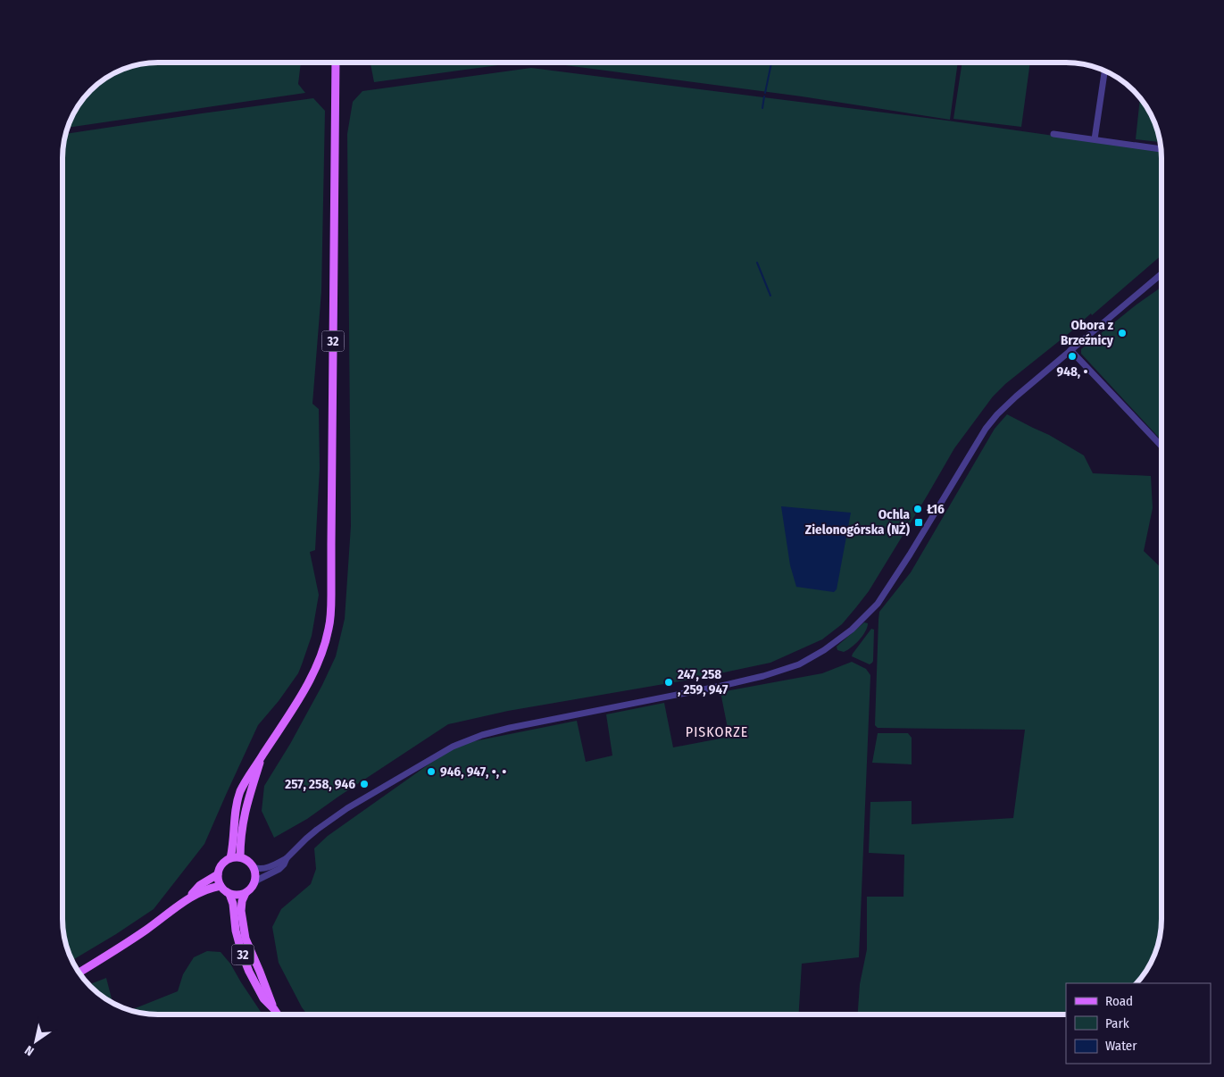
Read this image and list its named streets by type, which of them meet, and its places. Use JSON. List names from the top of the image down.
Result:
{
  "streets": {
    "main road": ["32"]
  },
  "districts": ["PISKORZE"],
  "places": {
    "other": [
      "Obora z Brzeźnicy",
      "948, •",
      "Ł16",
      "247, 258 , 259, 947",
      "946, 947, •, •",
      "257, 258, 946"
    ],
    "transit": ["Ochla Zielonogórska (NŻ)"]
  },
  "legend": ["Road", "Park", "Water"],
  "north": "bottom left"
}
